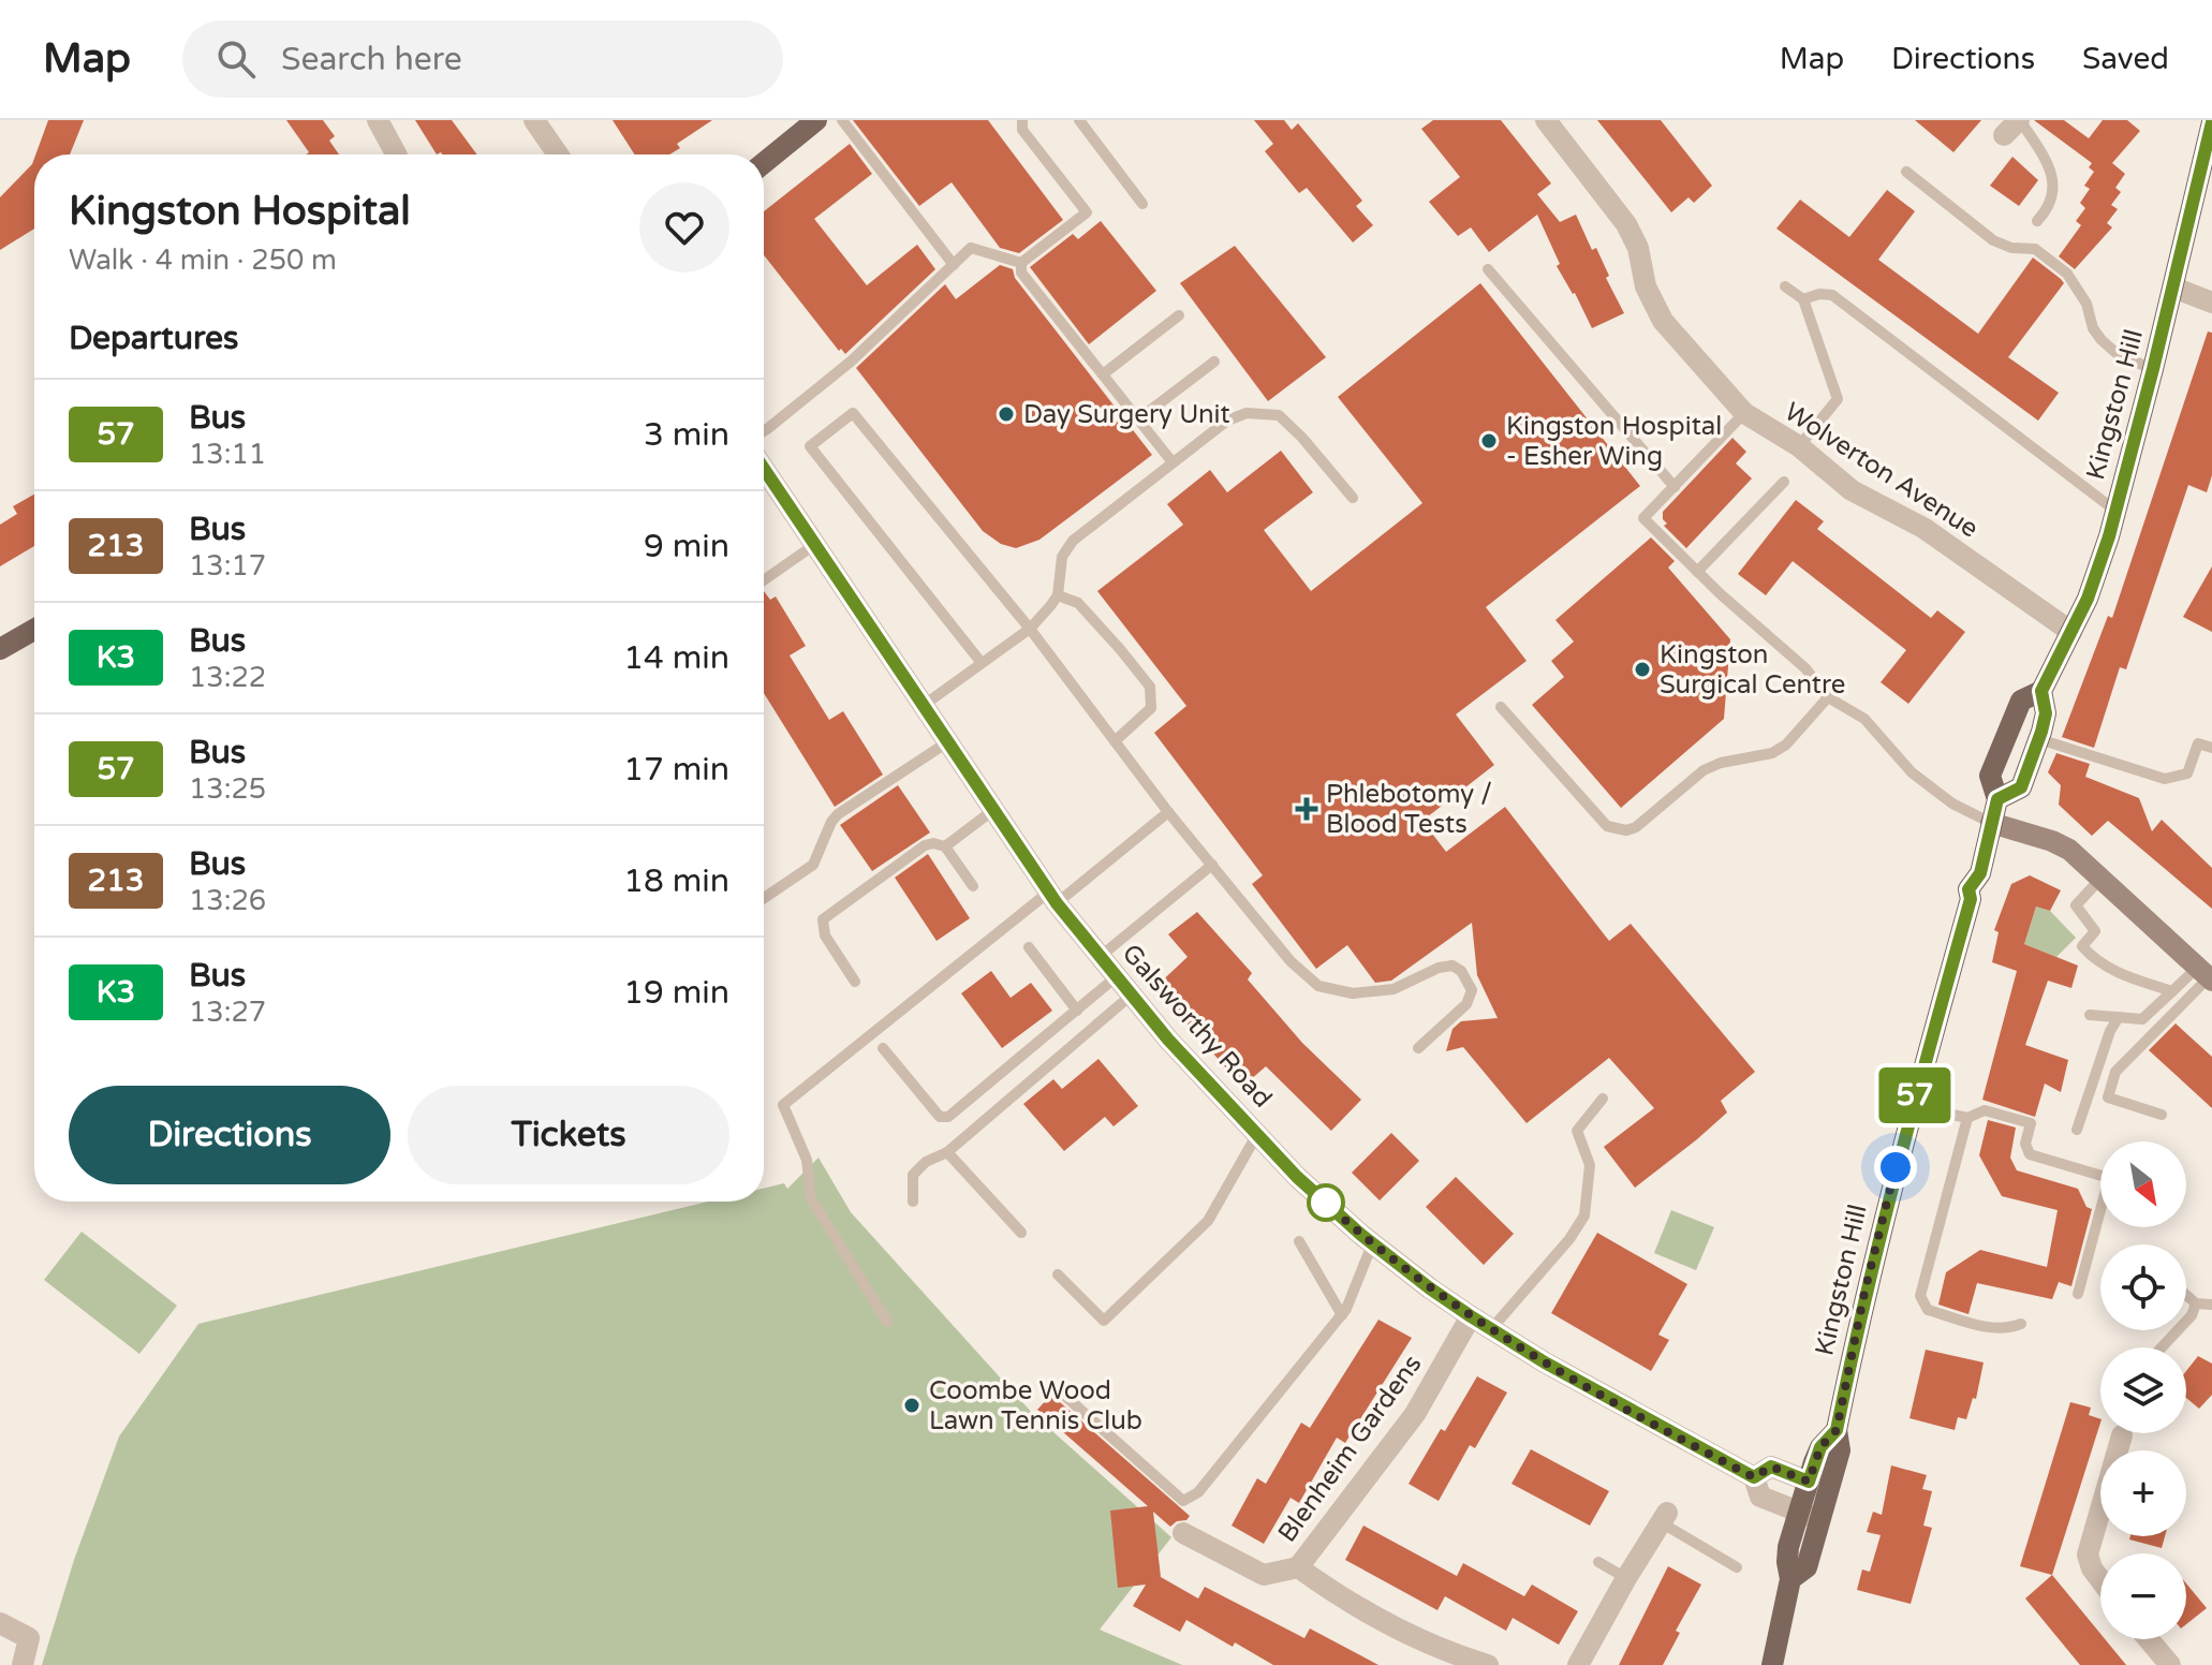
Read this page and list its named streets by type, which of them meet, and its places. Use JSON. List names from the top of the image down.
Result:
{
  "streets": {
    "main road": ["Kingston Hill"],
    "street": ["Wolverton Avenue", "Galsworthy Road", "Blenheim Gardens"]
  },
  "crossings": [
    ["Kingston Hill", "Wolverton Avenue"],
    ["Kingston Hill", "Galsworthy Road"],
    ["Galsworthy Road", "Blenheim Gardens"]
  ],
  "places": {
    "other": [
      "Day Surgery Unit",
      "Kingston Hospital - Esher Wing",
      "Kingston Surgical Centre",
      "Coombe Wood Lawn Tennis Club"
    ],
    "health": ["Phlebotomy / Blood Tests"]
  },
  "lines": ["bus line 57"],
  "north": "bottom right",
  "page": {
    "header": "Map",
    "search": "Search here",
    "nav": ["Map", "Directions", "Saved"],
    "on_map": "57",
    "heading": [
      ["Kingston Hospital", "Walk · 4 min · 250 m"],
      "Departures"
    ],
    "list": [
      {
        "mark": "57",
        "name": "Bus",
        "note": "13:11",
        "value": "3 min"
      },
      {
        "mark": "213",
        "name": "Bus",
        "note": "13:17",
        "value": "9 min"
      },
      {
        "mark": "K3",
        "name": "Bus",
        "note": "13:22",
        "value": "14 min"
      },
      {
        "mark": "57",
        "name": "Bus",
        "note": "13:25",
        "value": "17 min"
      },
      {
        "mark": "213",
        "name": "Bus",
        "note": "13:26",
        "value": "18 min"
      },
      {
        "mark": "K3",
        "name": "Bus",
        "note": "13:27",
        "value": "19 min"
      }
    ],
    "buttons": ["Directions", "Tickets"],
    "map_buttons": ["+", "−"]
  }
}
